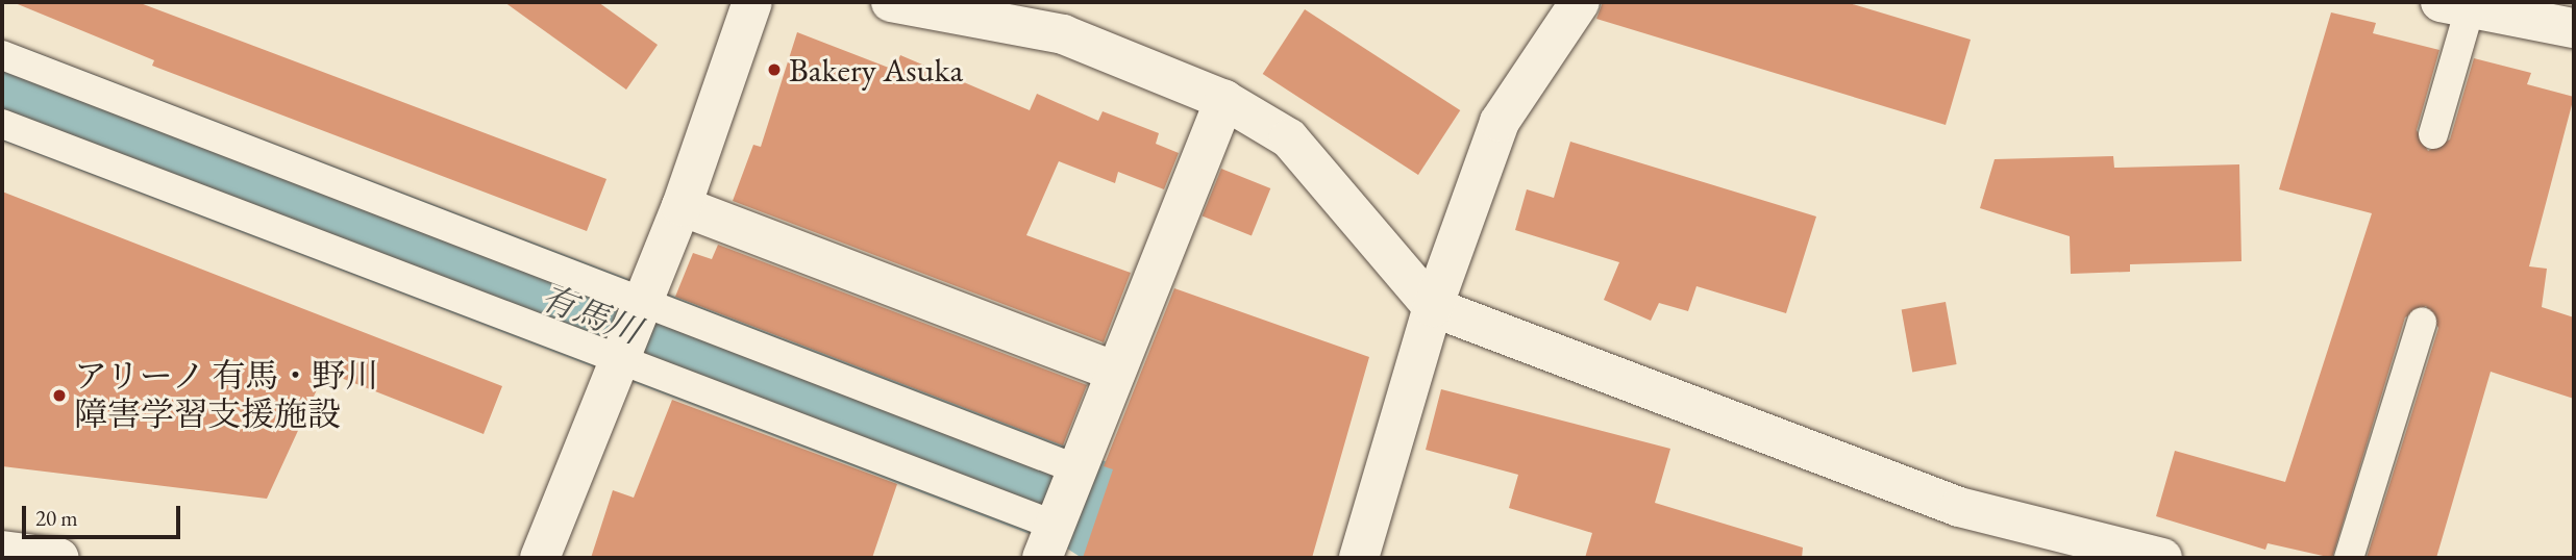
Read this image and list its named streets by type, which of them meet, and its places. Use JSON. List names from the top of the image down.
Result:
{
  "water": ["有馬川"],
  "places": ["Bakery Asuka", "アリーノ 有馬・野川 障害学習支援施設"],
  "scale_bar": "20 m"
}
